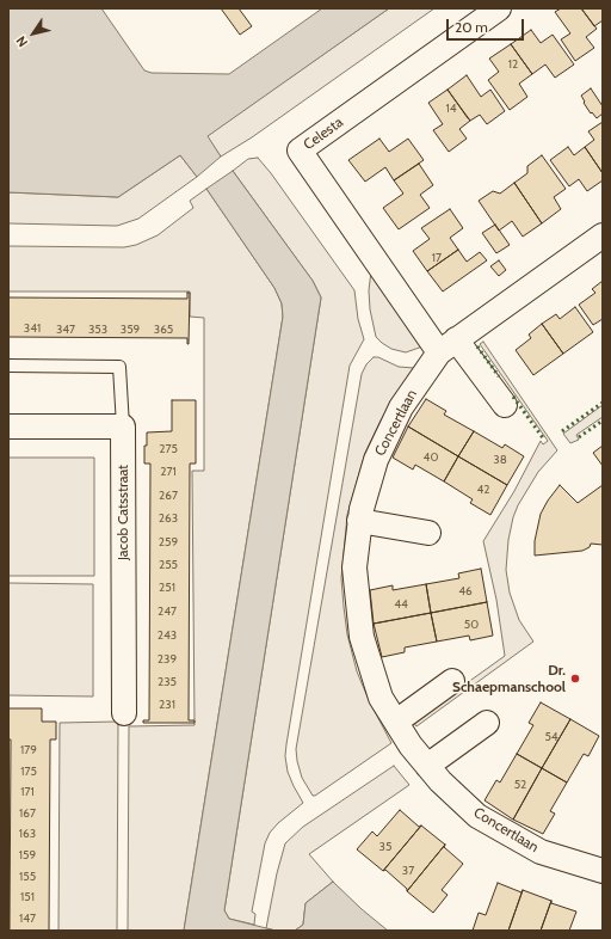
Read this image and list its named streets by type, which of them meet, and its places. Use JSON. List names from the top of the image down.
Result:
{
  "streets": {
    "street": ["Celesta", "Concertlaan", "Jacob Catsstraat"]
  },
  "crossings": [
    ["Celesta", "Concertlaan"]
  ],
  "places": ["Dr. Schaepmanschool"],
  "house_numbers": [
    "12",
    "14",
    "17",
    "341",
    "347",
    "353",
    "359",
    "365",
    "275",
    "40",
    "38",
    "271",
    "42",
    "267",
    "263",
    "259",
    "255",
    "251",
    "46",
    "44",
    "247",
    "50",
    "243",
    "239",
    "235",
    "231",
    "54",
    "179",
    "175",
    "52",
    "171",
    "167",
    "163",
    "35",
    "159",
    "37",
    "155",
    "151",
    "147"
  ],
  "scale_bar": "20 m",
  "north": "bottom left"
}
